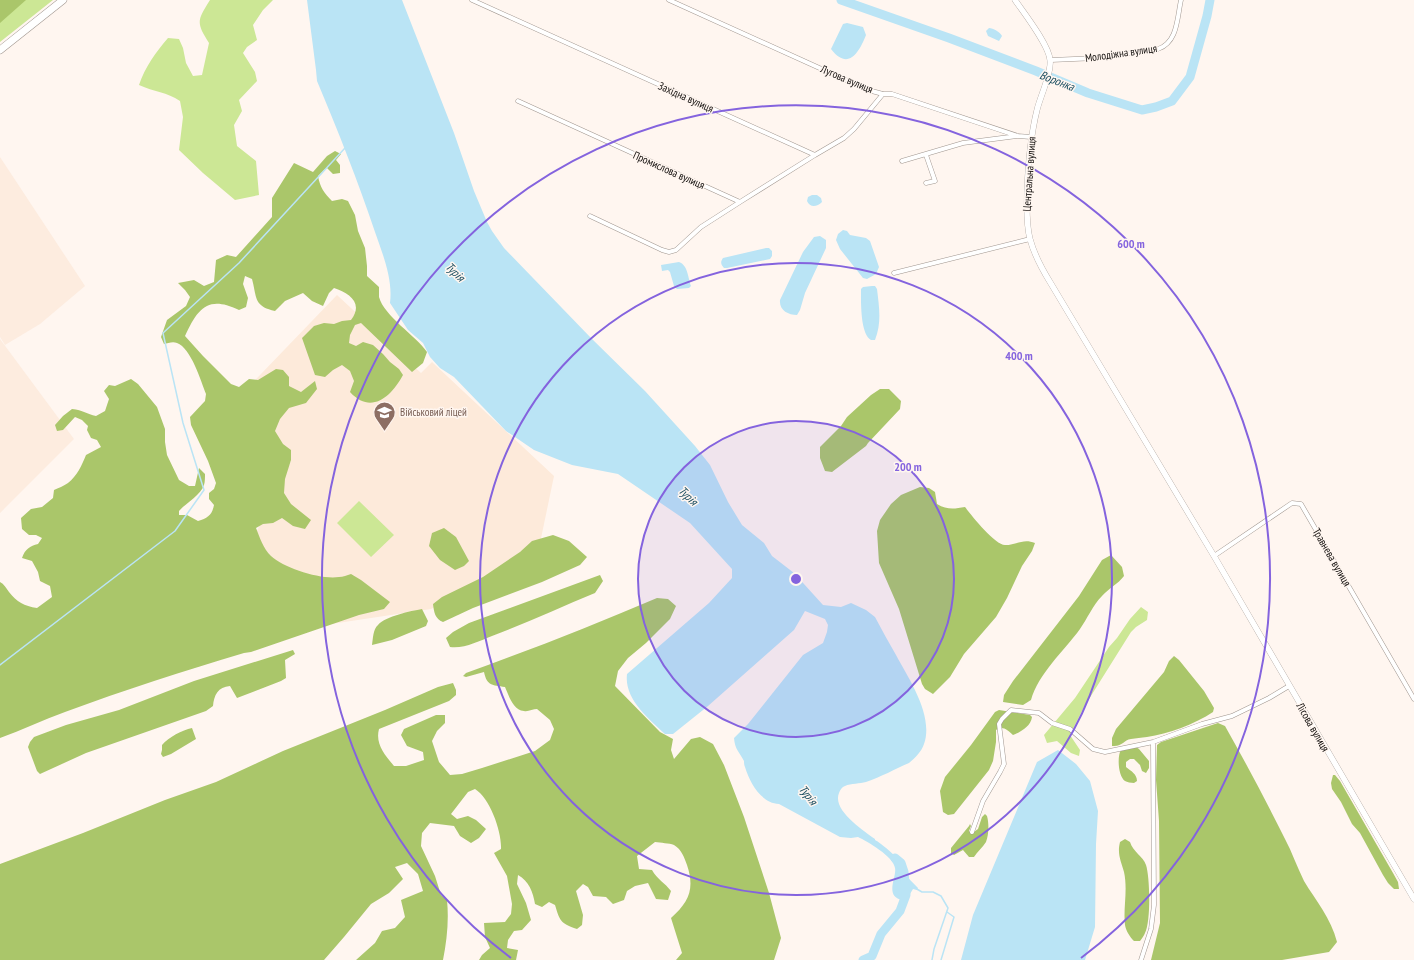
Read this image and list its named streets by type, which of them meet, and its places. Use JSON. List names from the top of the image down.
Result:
{
  "streets": {
    "street": [
      "Молодіжна вулиця",
      "Лугова вулиця",
      "Західна вулиця",
      "Промислова вулиця",
      "Центральна вулиця",
      "Травнева вулиця",
      "Лісова вулиця"
    ]
  },
  "crossings": [
    ["Молодіжна вулиця", "Центральна вулиця"],
    ["Лугова вулиця", "Центральна вулиця"],
    ["Центральна вулиця", "Травнева вулиця"],
    ["Центральна вулиця", "Лісова вулиця"],
    ["Травнева вулиця", "Лісова вулиця"]
  ],
  "water": ["Воронка", "Турія"],
  "places": {
    "school or university": ["Військовий ліцей"]
  },
  "rings": ["600 m", "400 m", "200 m"]
}
